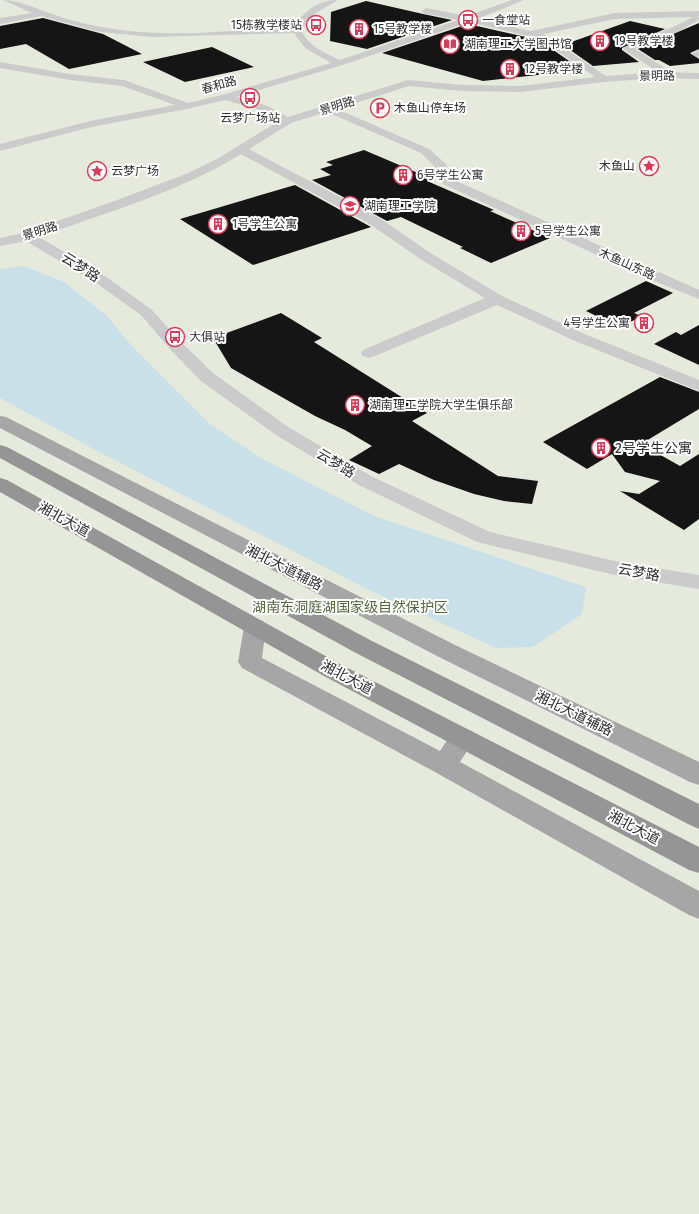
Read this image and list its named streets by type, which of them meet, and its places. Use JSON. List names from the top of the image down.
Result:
{
  "streets": {
    "highway": ["湘北大道"],
    "main road": ["湘北大道辅路"],
    "lane": [
      "景明路",
      "春和路",
      "木鱼山东路",
      "云梦路"
    ]
  },
  "crossings": [
    ["景明路", "木鱼山东路"],
    ["景明路", "云梦路"]
  ],
  "parks": ["湖南东洞庭湖国家级自然保护区"],
  "places": {
    "bus stop": [
      "一食堂站",
      "15栋教学楼站",
      "云梦广场站",
      "大俱站"
    ],
    "building": [
      "15号教学楼",
      "19号教学楼",
      "12号教学楼",
      "6号学生公寓",
      "1号学生公寓",
      "5号学生公寓",
      "4号学生公寓",
      "湖南理工学院大学生俱乐部",
      "2号学生公寓"
    ],
    "library": ["湖南理工大学图书馆"],
    "parking": ["木鱼山停车场"],
    "place": ["木鱼山", "云梦广场"],
    "school or university": ["湖南理工学院"]
  }
}
